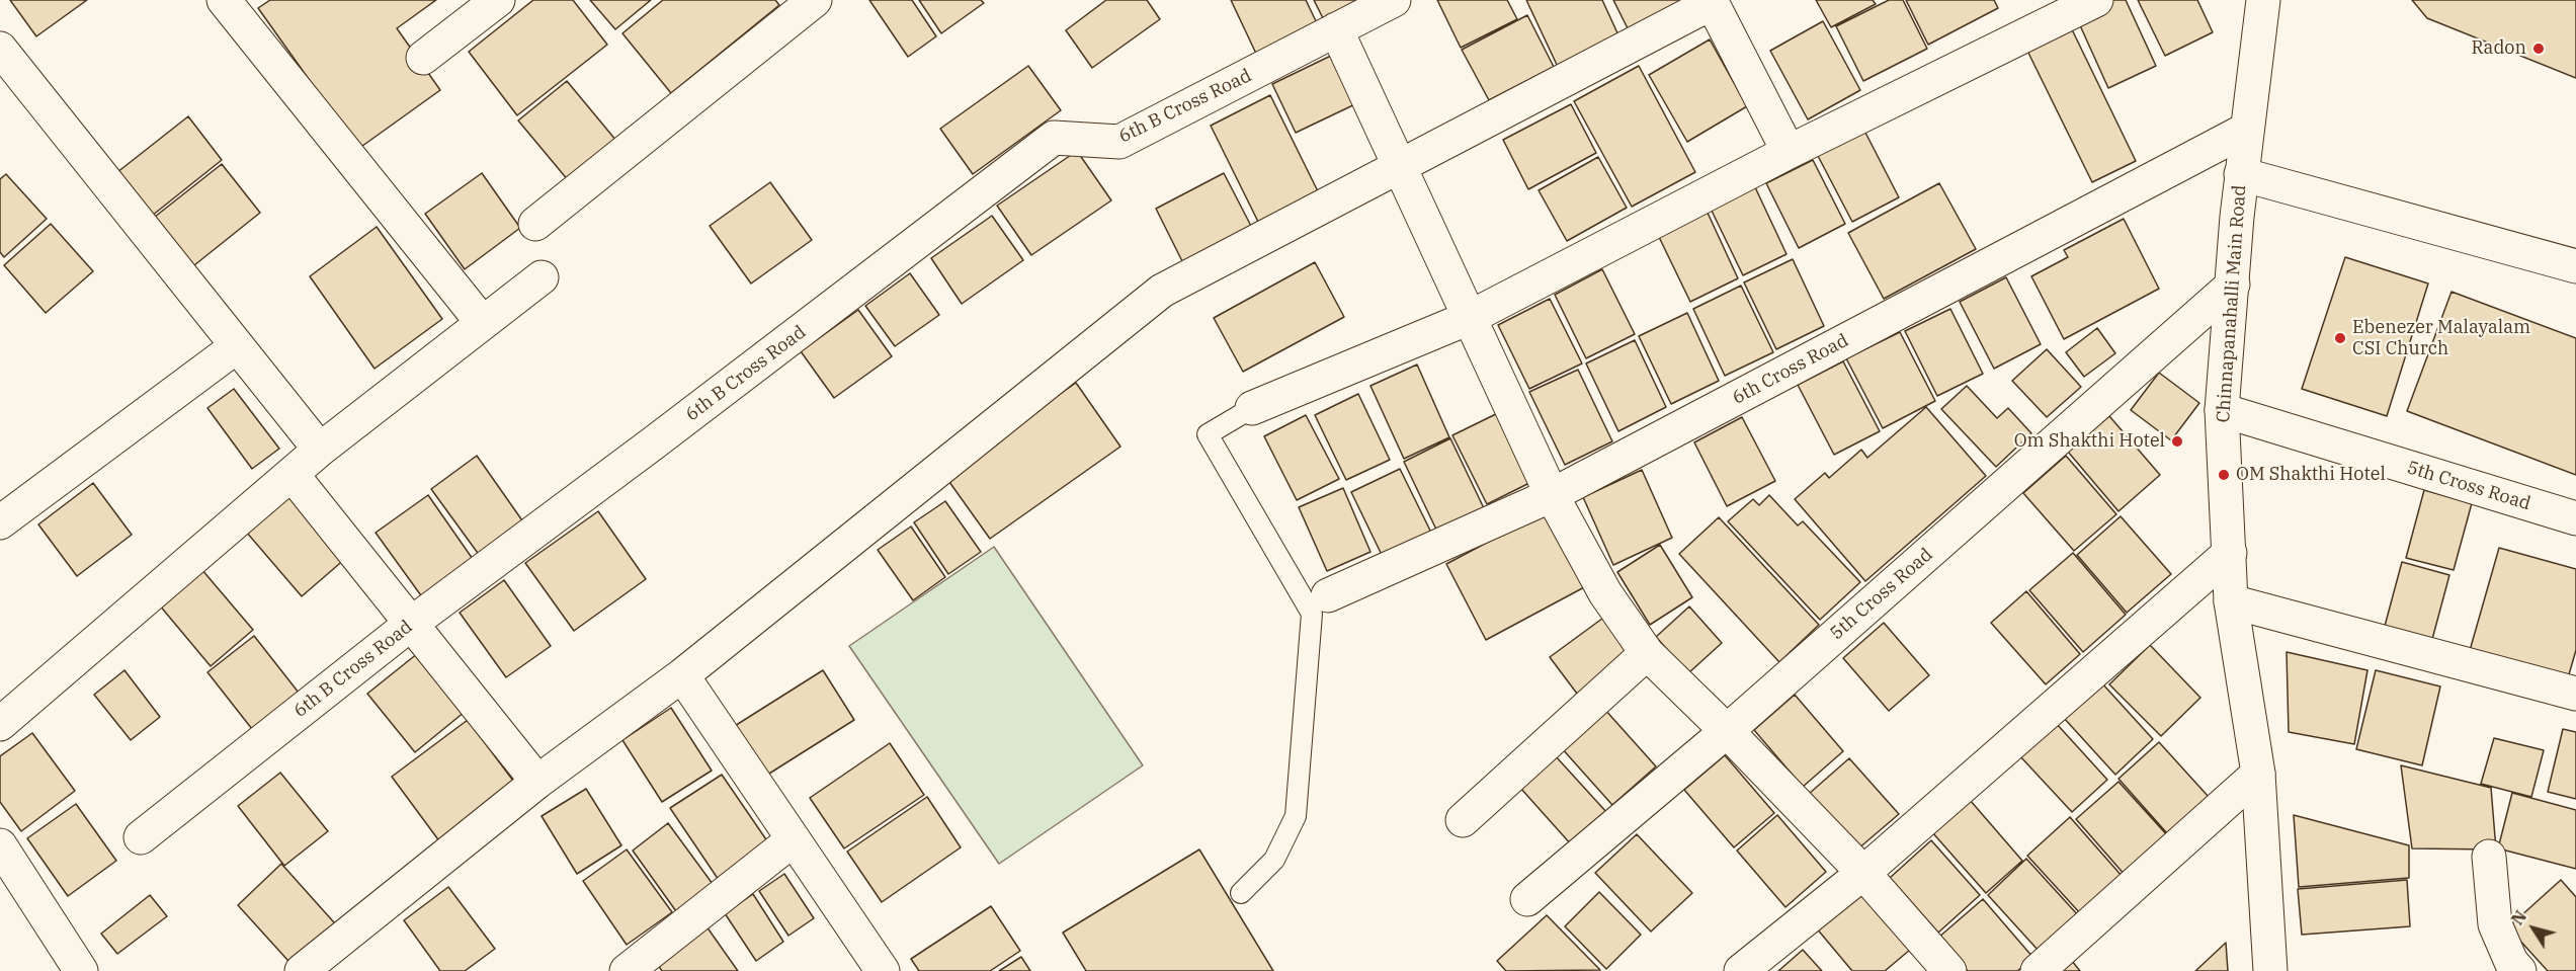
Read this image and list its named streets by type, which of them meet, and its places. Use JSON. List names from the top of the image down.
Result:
{
  "streets": {
    "street": [
      "6th B Cross Road",
      "Chinnapanahalli Main Road",
      "6th Cross Road",
      "5th Cross Road"
    ]
  },
  "crossings": [
    ["Chinnapanahalli Main Road", "6th Cross Road"],
    ["Chinnapanahalli Main Road", "5th Cross Road"]
  ],
  "places": [
    "Radon",
    "Ebenezer Malayalam CSI Church",
    "Om Shakthi Hotel",
    "OM Shakthi Hotel"
  ],
  "north": "top left"
}
